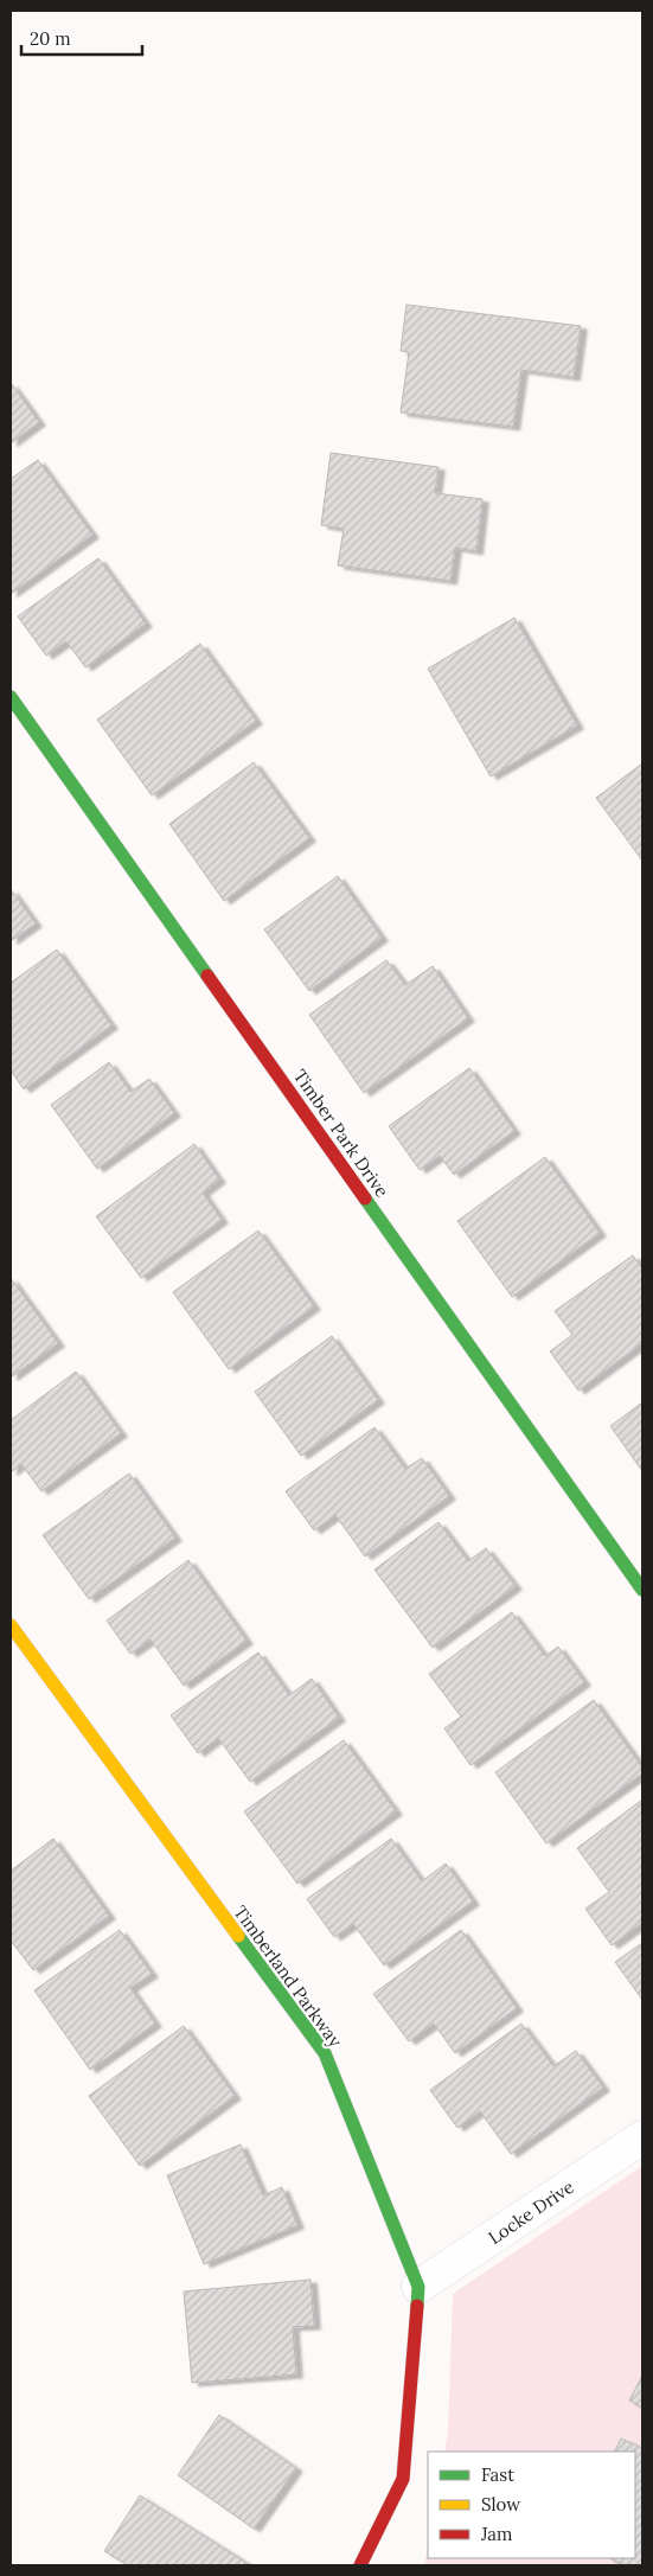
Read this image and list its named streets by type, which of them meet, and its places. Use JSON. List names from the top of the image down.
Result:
{
  "streets": {
    "street": ["Timber Park Drive", "Timberland Parkway", "Locke Drive"]
  },
  "crossings": [
    ["Timberland Parkway", "Locke Drive"]
  ],
  "legend": ["Fast", "Slow", "Jam"],
  "scale_bar": "20 m"
}
